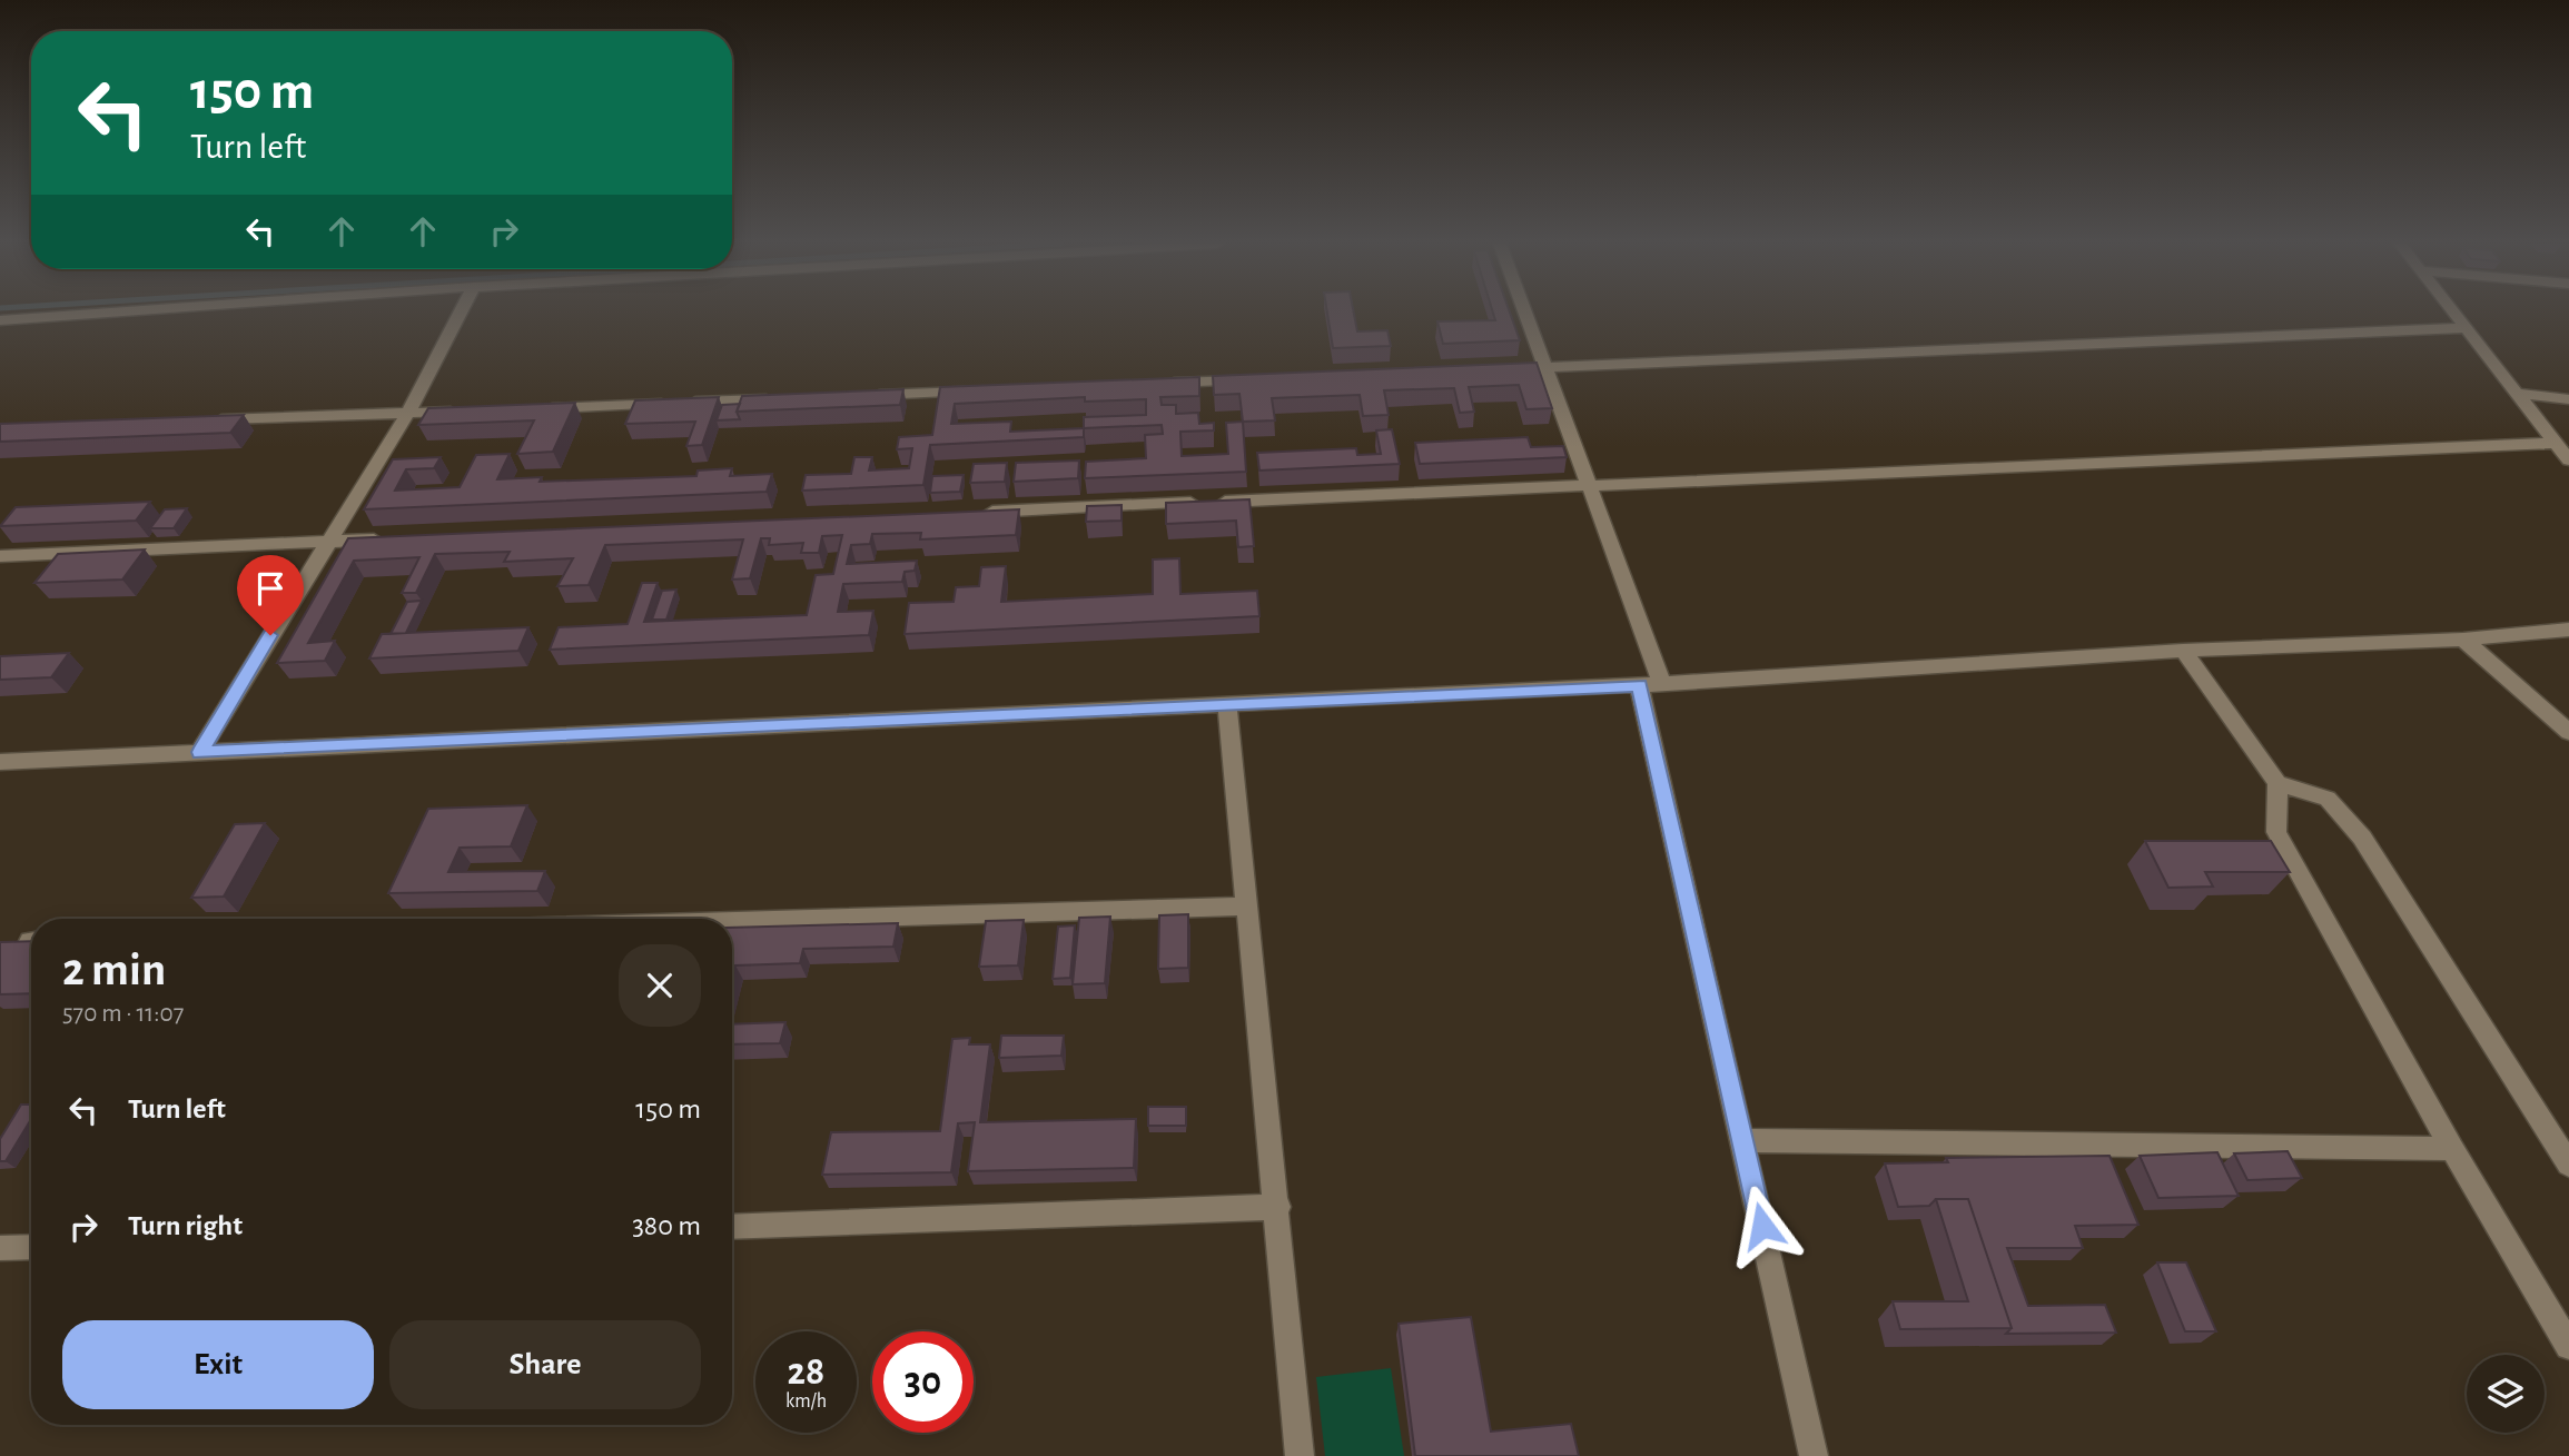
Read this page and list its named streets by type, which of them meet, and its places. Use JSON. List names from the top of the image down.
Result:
{
  "page": {
    "turn": ["150 m", "Turn left"],
    "heading": ["2 min", "570 m · 11:07"],
    "list": [
      {
        "name": "Turn left",
        "value": "150 m"
      },
      {
        "name": "Turn right",
        "value": "380 m"
      }
    ],
    "buttons": ["Exit", "Share"],
    "speed": "28 km/h",
    "limit": "30"
  }
}
